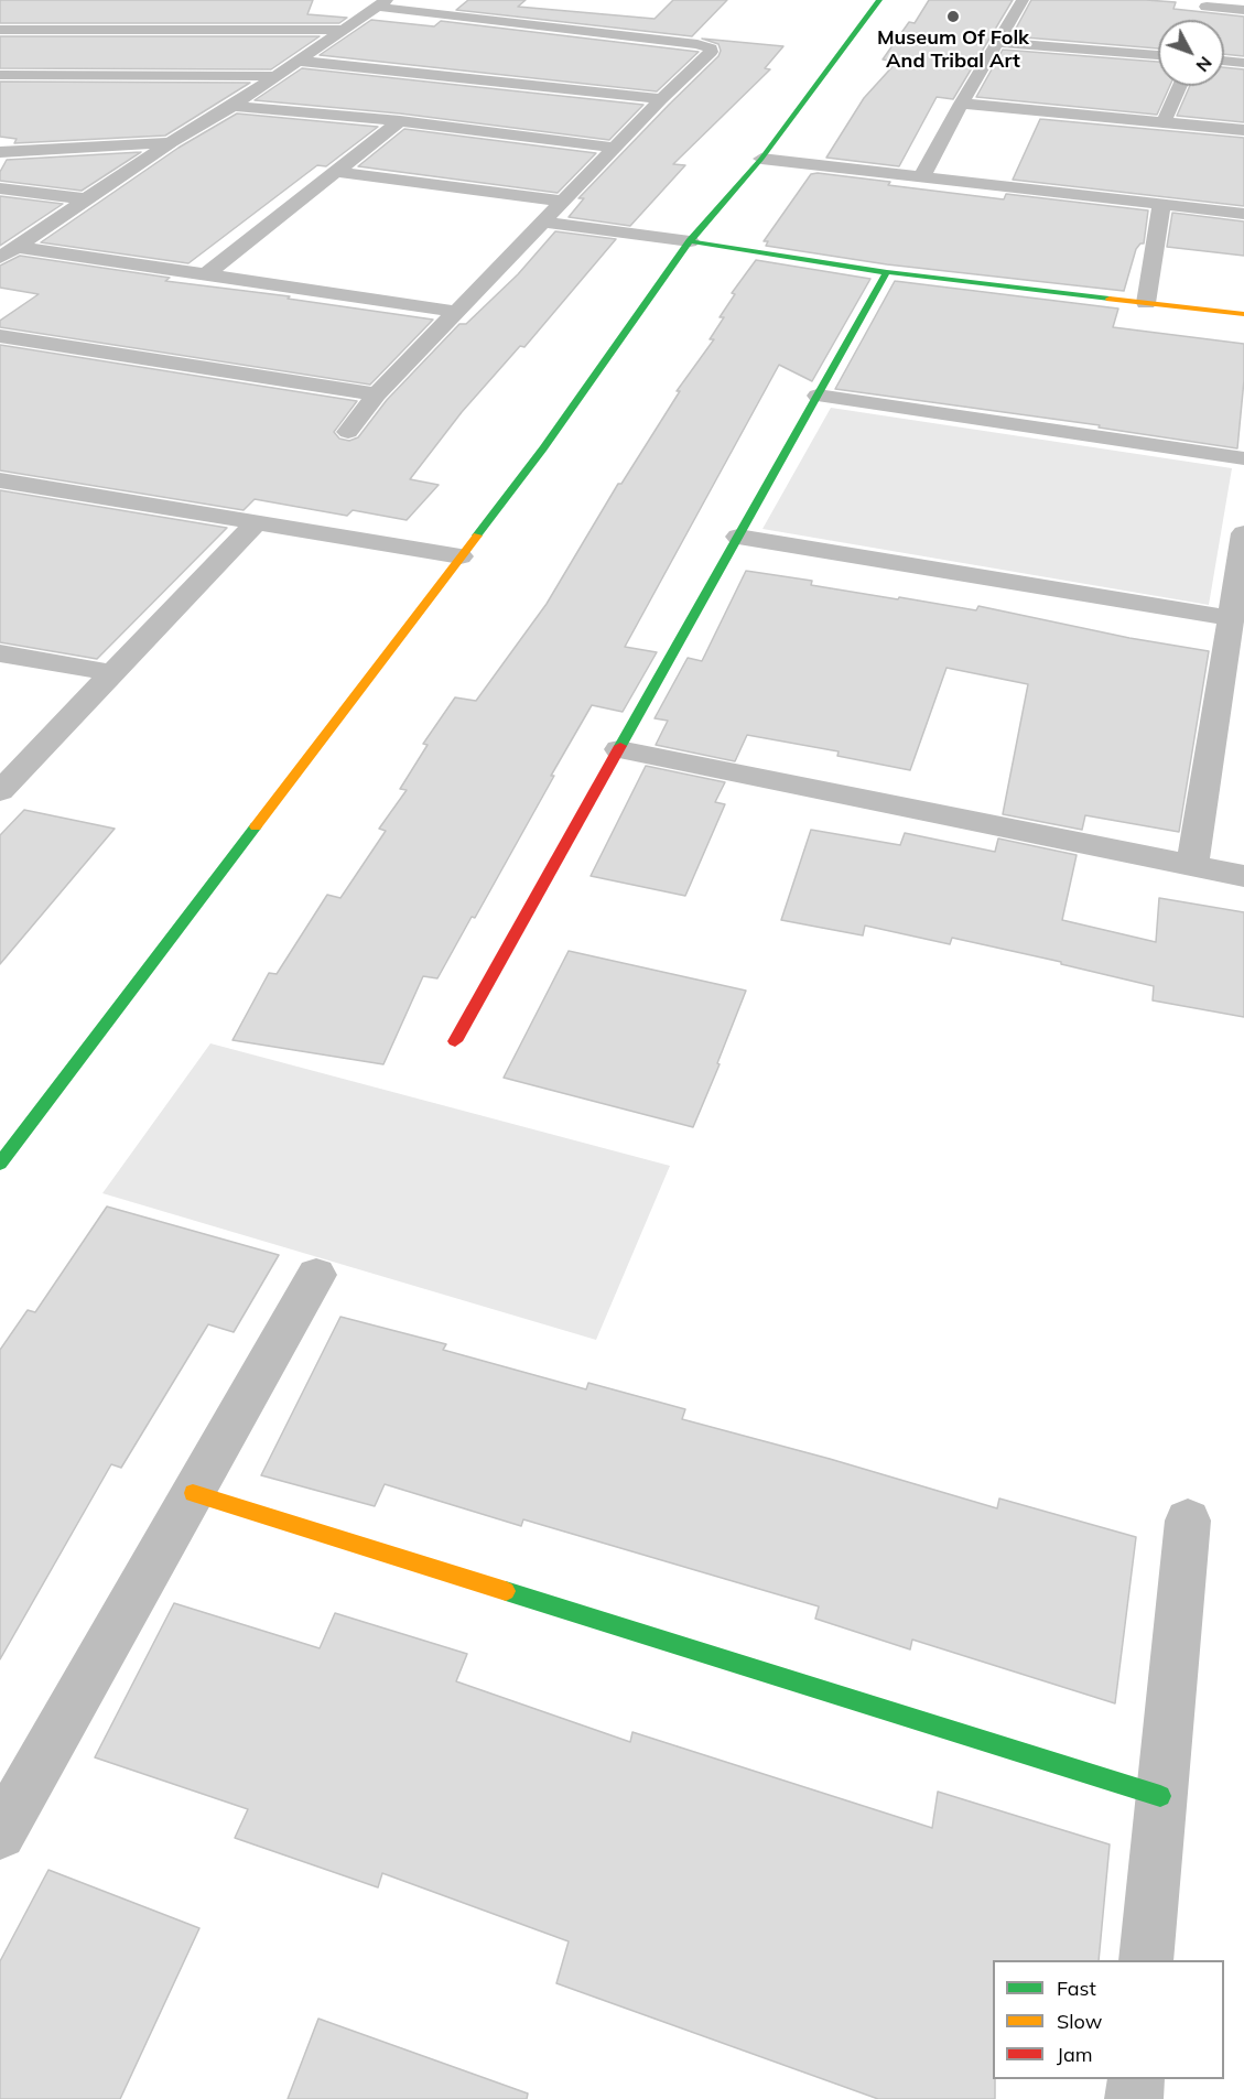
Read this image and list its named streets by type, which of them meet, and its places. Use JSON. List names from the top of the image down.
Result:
{
  "places": ["Museum Of Folk And Tribal Art"],
  "legend": ["Fast", "Slow", "Jam"],
  "north": "bottom right"
}
